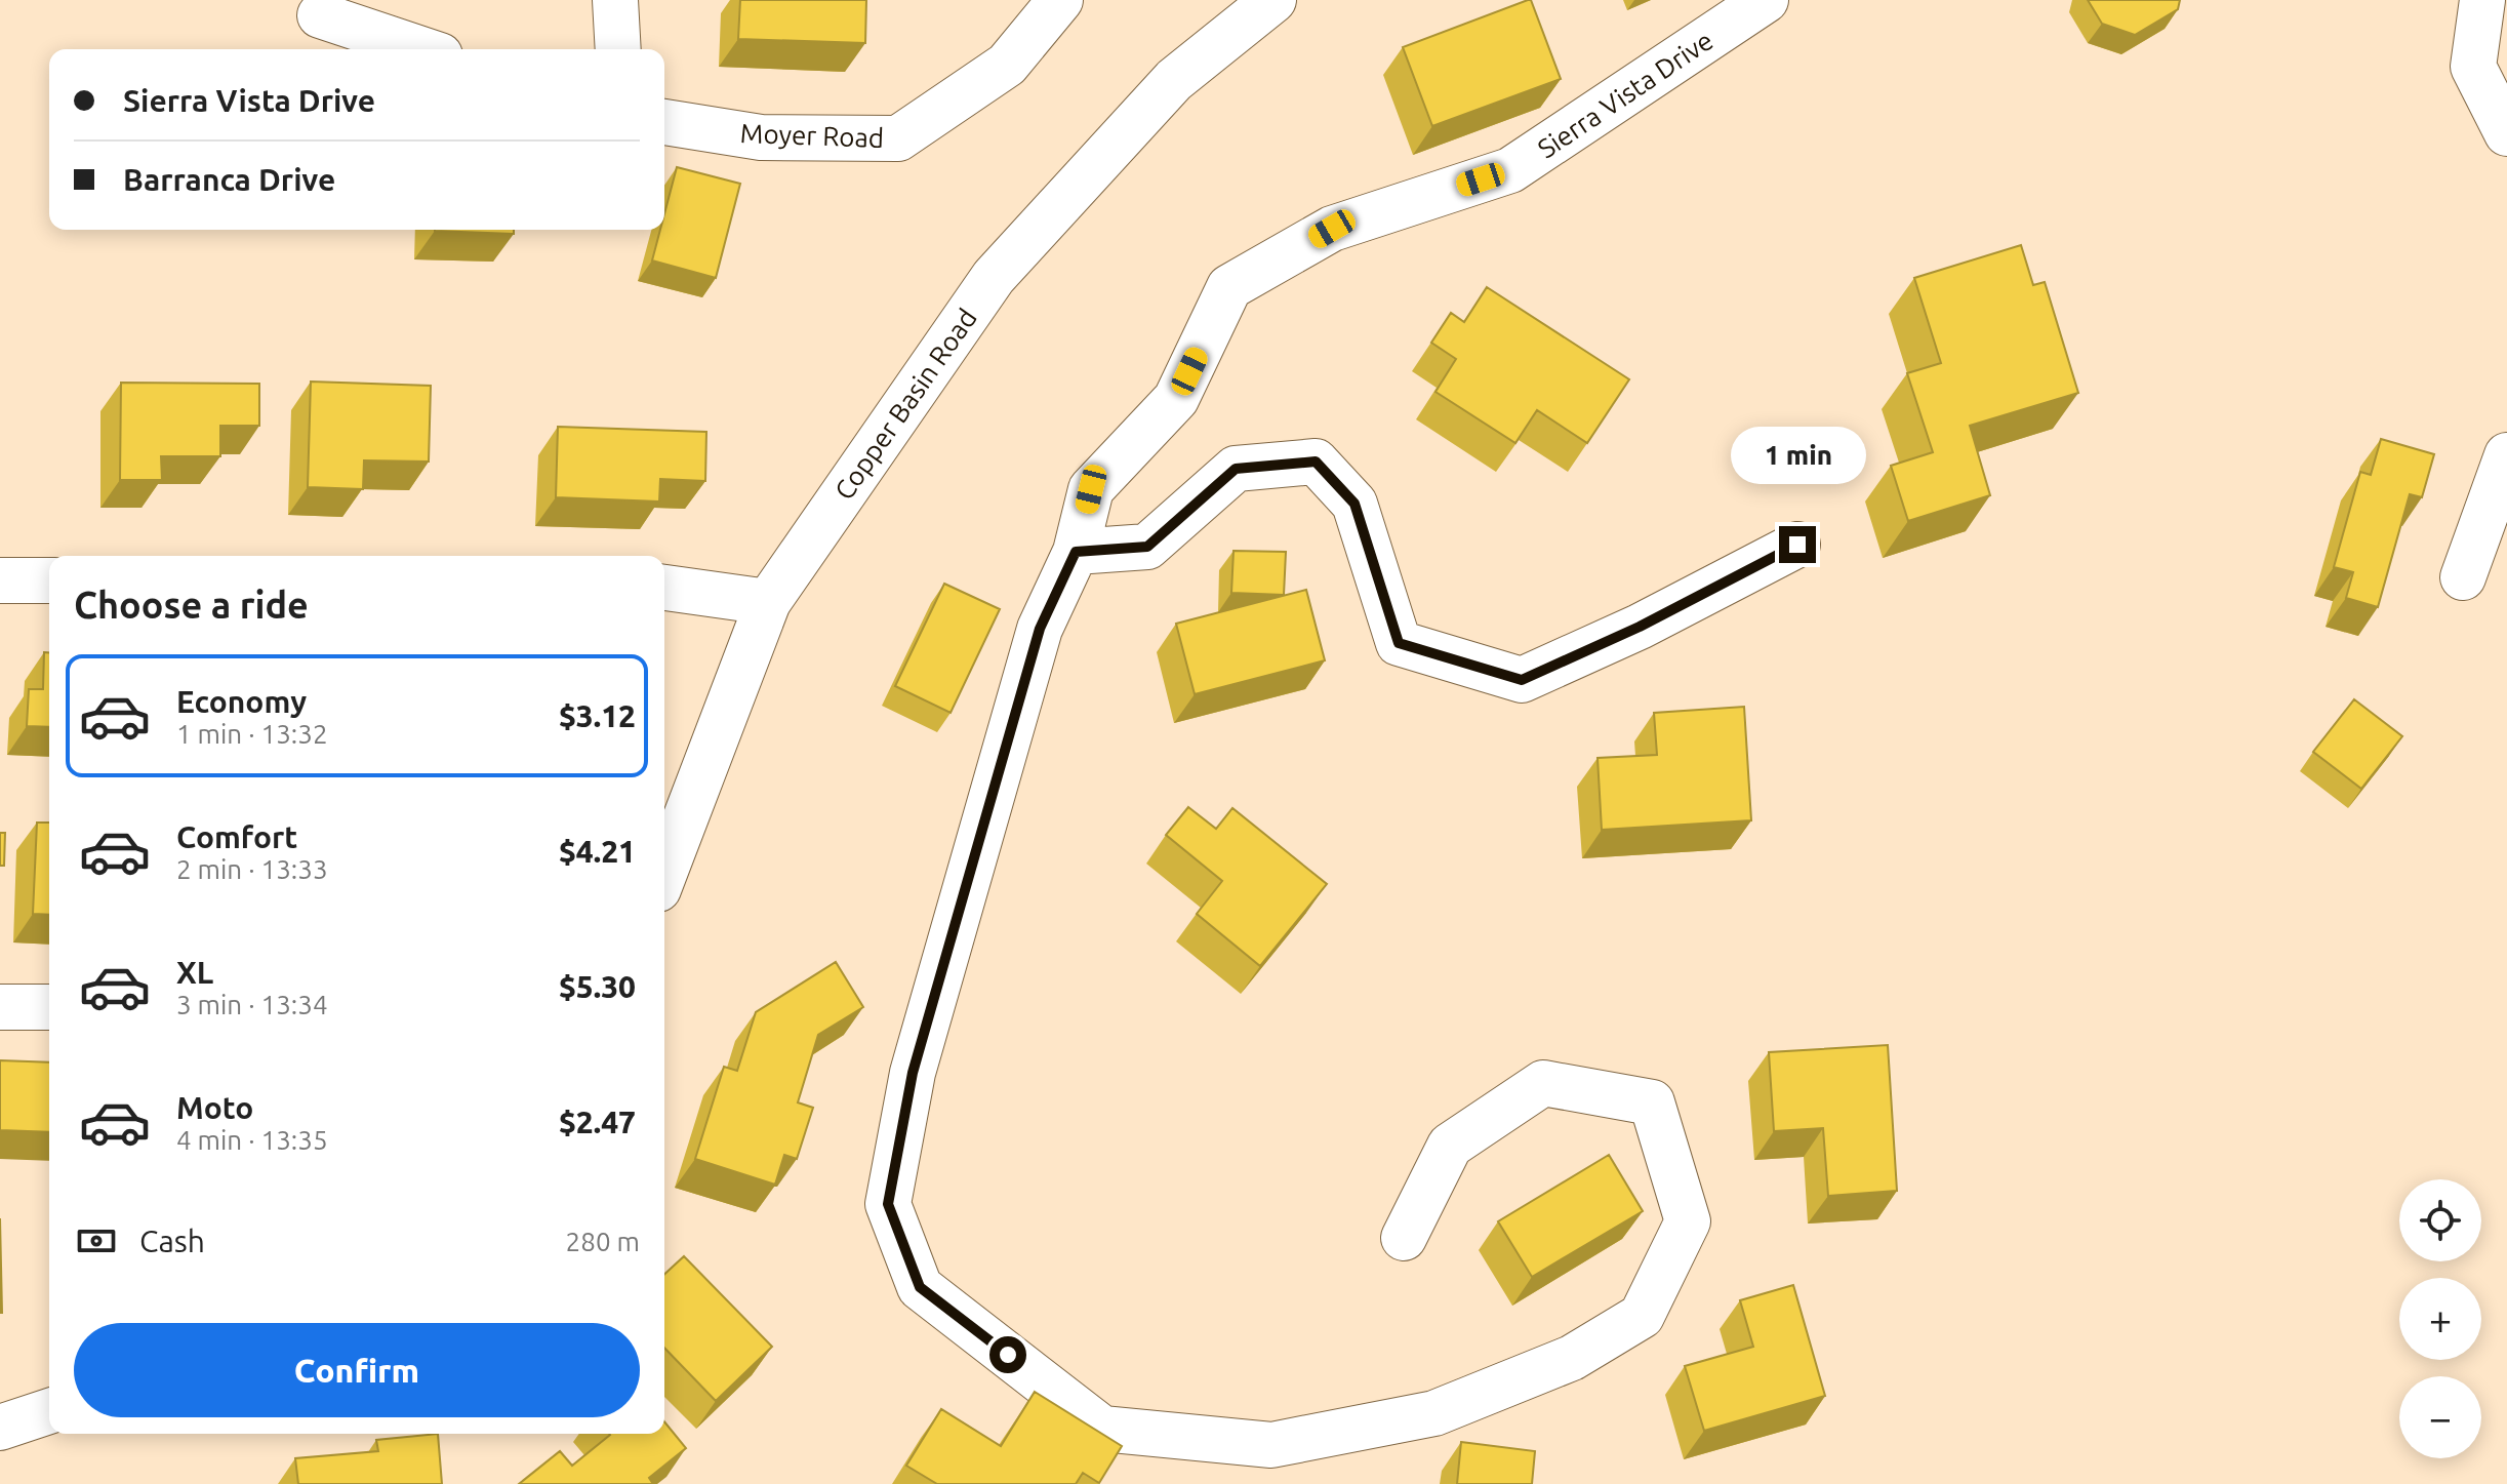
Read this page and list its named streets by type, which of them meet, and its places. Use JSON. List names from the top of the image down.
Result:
{
  "streets": {
    "street": ["Sierra Vista Drive", "Moyer Road", "Copper Basin Road"]
  },
  "page": {
    "banner": ["Sierra Vista Drive", "Barranca Drive"],
    "bubble": "1 min",
    "heading": "Choose a ride",
    "list": [
      {
        "name": "Economy",
        "note": "1 min · 13:32",
        "value": "$3.12"
      },
      {
        "name": "Comfort",
        "note": "2 min · 13:33",
        "value": "$4.21"
      },
      {
        "name": "XL",
        "note": "3 min · 13:34",
        "value": "$5.30"
      },
      {
        "name": "Moto",
        "note": "4 min · 13:35",
        "value": "$2.47"
      }
    ],
    "map_buttons": ["+", "−"],
    "pay": ["Cash", "280 m"],
    "buttons": "Confirm"
  }
}
